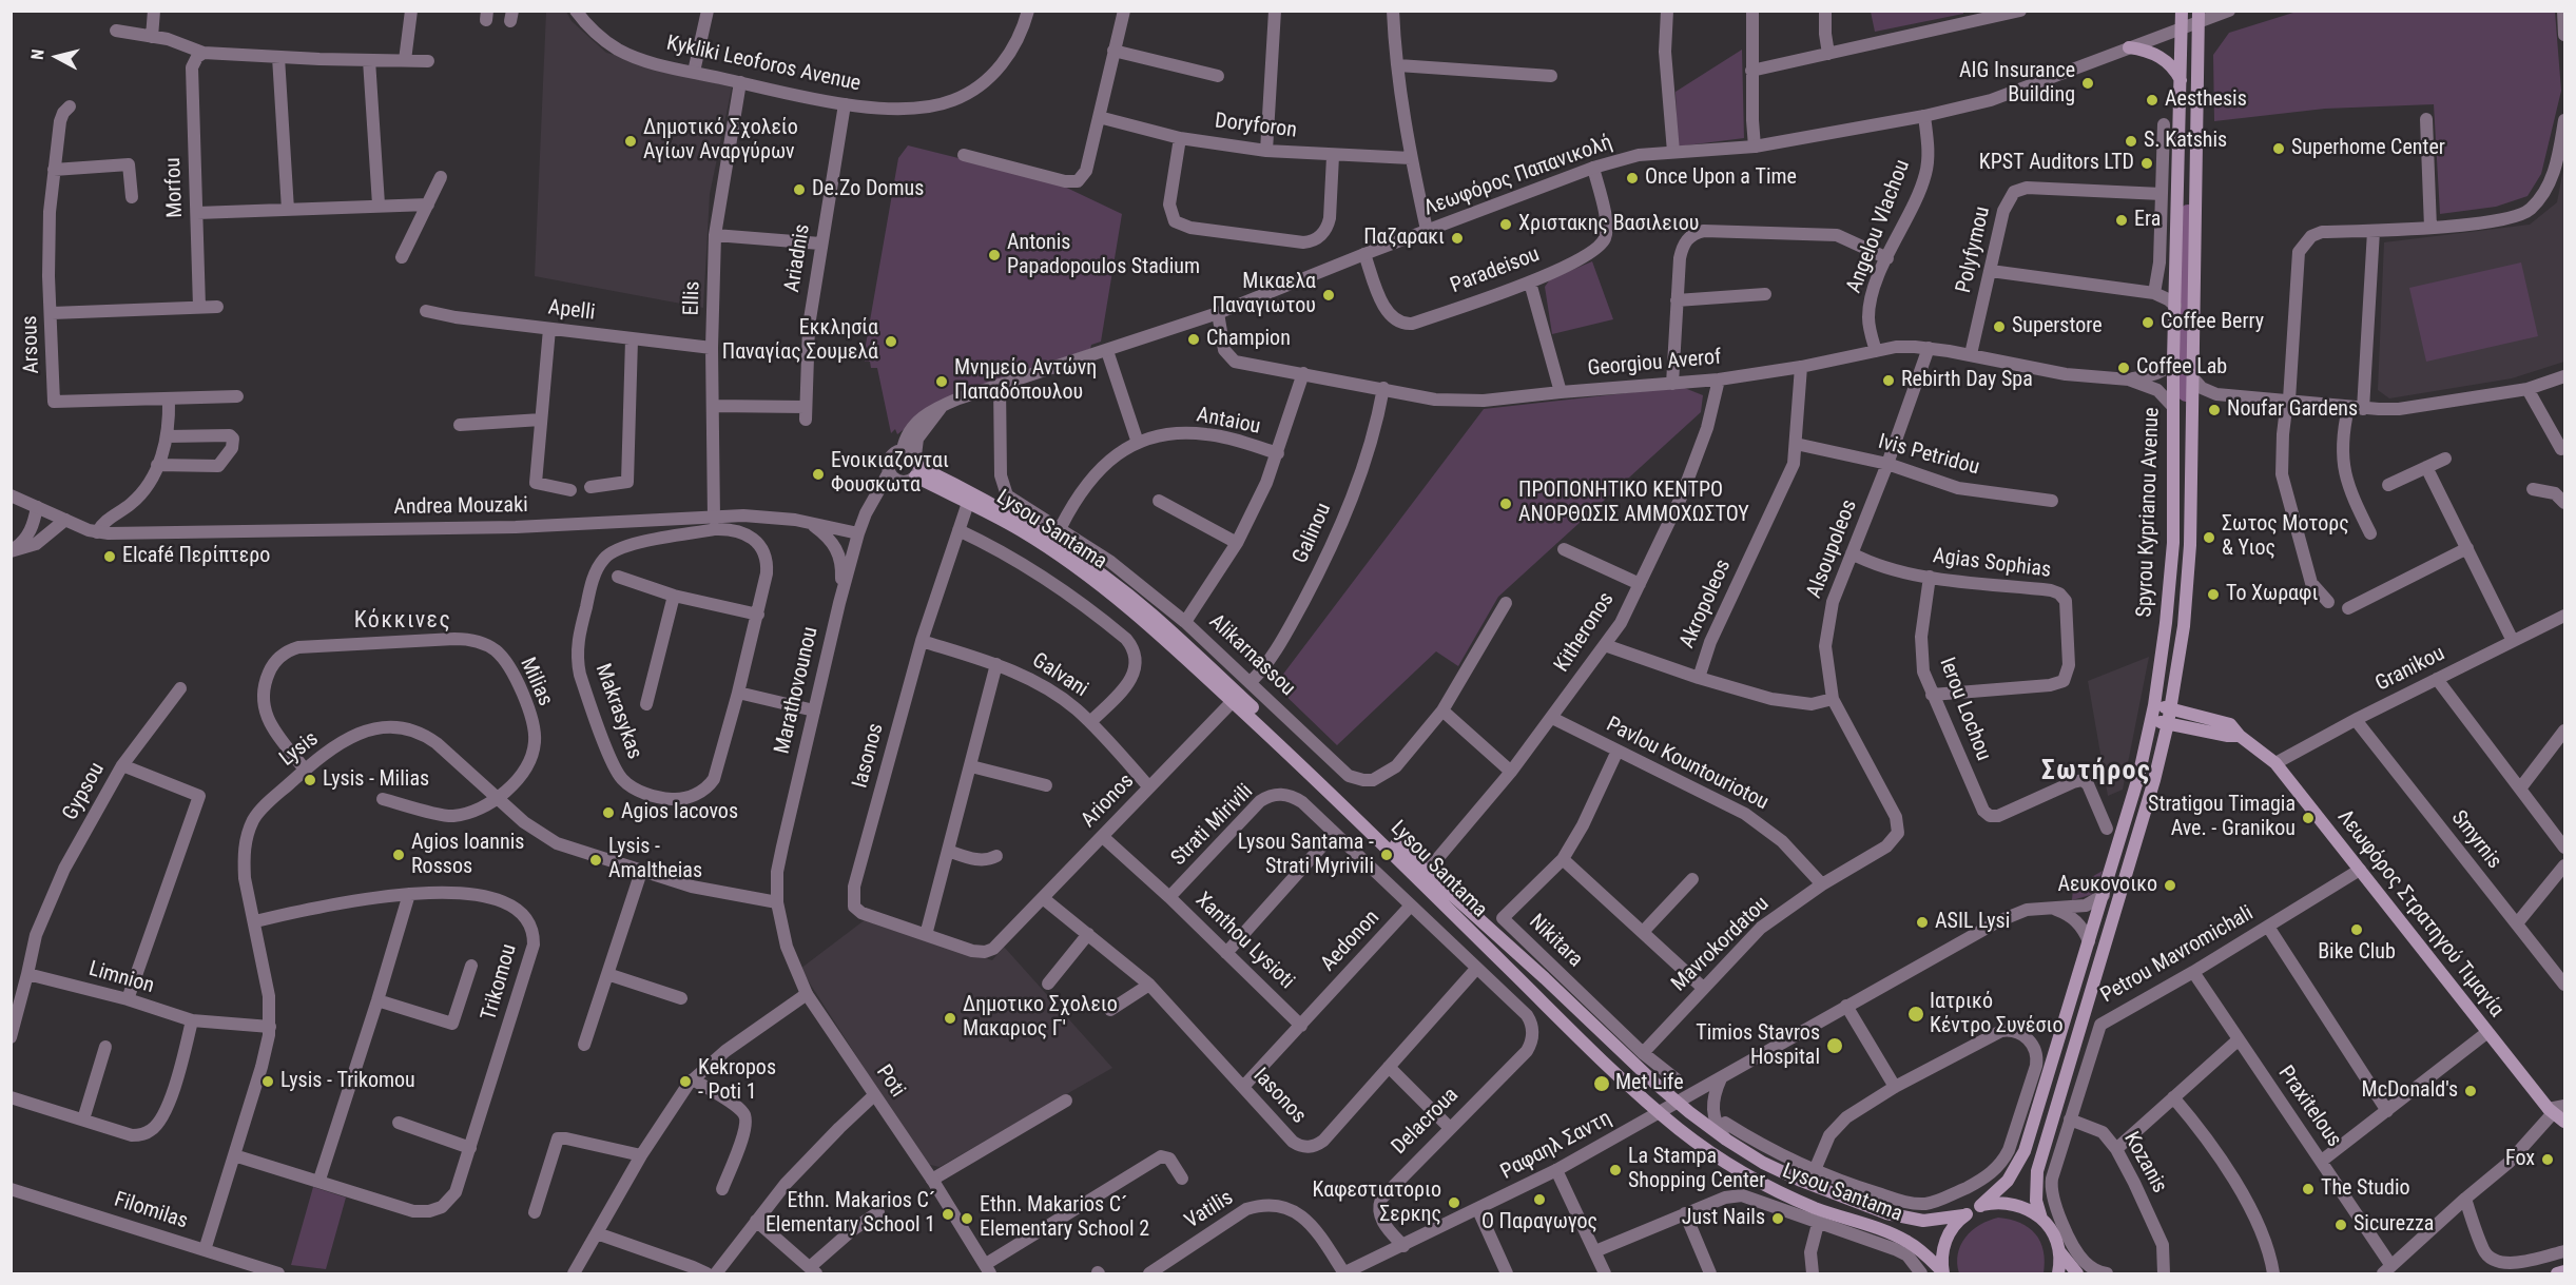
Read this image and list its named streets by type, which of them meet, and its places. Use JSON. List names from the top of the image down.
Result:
{
  "streets": {
    "main road": ["Spyrou Kyprianou Avenue", "Lysou Santama", "Λεωφόρος Στρατηγού Τιμαγία"],
    "street": [
      "Kykliki Leoforos Avenue",
      "Doryforon",
      "Λεωφόρος Παπανικολή",
      "Morfou",
      "Angelou Vlachou",
      "Polyfymou",
      "Ariadnis",
      "Paradeisou",
      "Ellis",
      "Apelli",
      "Arsous",
      "Georgiou Averof",
      "Antaiou",
      "Ivis Petridou",
      "Andrea Mouzaki",
      "Galinou",
      "Alsoupoleos",
      "Agias Sophias",
      "Akropoleos",
      "Kitheronos",
      "Alikarnassou",
      "Granikou",
      "Galvani",
      "Milias",
      "Marathovounou",
      "Ierou Lochou",
      "Makrasykas",
      "Lysis",
      "Iasonos",
      "Pavlou Kountouriotou",
      "Gypsou",
      "Arionos",
      "Strati Mirivili",
      "Smyrnis",
      "Xanthou Lysioti",
      "Aedonon",
      "Nikitara",
      "Mavrokordatou",
      "Petrou Mavromichali",
      "Limnion",
      "Trikomou",
      "Poti",
      "Praxitelous",
      "Delacroua",
      "Ραφαηλ Σαντη",
      "Kozanis",
      "Vatilis",
      "Filomilas"
    ]
  },
  "crossings": [
    ["Kykliki Leoforos Avenue", "Ariadnis"],
    ["Kykliki Leoforos Avenue", "Ellis"],
    ["Λεωφόρος Παπανικολή", "Angelou Vlachou"],
    ["Λεωφόρος Παπανικολή", "Paradeisou"],
    ["Λεωφόρος Παπανικολή", "Georgiou Averof"],
    ["Λεωφόρος Παπανικολή", "Spyrou Kyprianou Avenue"],
    ["Λεωφόρος Παπανικολή", "Lysou Santama"],
    ["Λεωφόρος Παπανικολή", "Alikarnassou"],
    ["Λεωφόρος Παπανικολή", "Marathovounou"],
    ["Angelou Vlachou", "Georgiou Averof"],
    ["Polyfymou", "Georgiou Averof"],
    ["Ariadnis", "Ellis"],
    ["Ellis", "Apelli"],
    ["Ellis", "Andrea Mouzaki"],
    ["Georgiou Averof", "Spyrou Kyprianou Avenue"],
    ["Georgiou Averof", "Galinou"],
    ["Georgiou Averof", "Alsoupoleos"],
    ["Georgiou Averof", "Akropoleos"],
    ["Georgiou Averof", "Kitheronos"],
    ["Antaiou", "Alikarnassou"],
    ["Ivis Petridou", "Alsoupoleos"],
    ["Ivis Petridou", "Akropoleos"],
    ["Andrea Mouzaki", "Marathovounou"],
    ["Spyrou Kyprianou Avenue", "Λεωφόρος Στρατηγού Τιμαγία"],
    ["Spyrou Kyprianou Avenue", "Ραφαηλ Σαντη"],
    ["Lysou Santama", "Kitheronos"],
    ["Lysou Santama", "Iasonos"],
    ["Lysou Santama", "Arionos"],
    ["Lysou Santama", "Ραφαηλ Σαντη"],
    ["Galinou", "Alikarnassou"],
    ["Alsoupoleos", "Agias Sophias"],
    ["Alsoupoleos", "Mavrokordatou"],
    ["Agias Sophias", "Ierou Lochou"],
    ["Kitheronos", "Pavlou Kountouriotou"],
    ["Granikou", "Smyrnis"],
    ["Granikou", "Λεωφόρος Στρατηγού Τιμαγία"],
    ["Galvani", "Iasonos"],
    ["Galvani", "Arionos"],
    ["Milias", "Lysis"],
    ["Marathovounou", "Lysis"],
    ["Marathovounou", "Poti"],
    ["Lysis", "Limnion"],
    ["Lysis", "Trikomou"],
    ["Lysis", "Poti"],
    ["Lysis", "Filomilas"],
    ["Iasonos", "Arionos"],
    ["Iasonos", "Strati Mirivili"],
    ["Iasonos", "Aedonon"],
    ["Pavlou Kountouriotou", "Nikitara"],
    ["Pavlou Kountouriotou", "Mavrokordatou"],
    ["Gypsou", "Limnion"],
    ["Arionos", "Xanthou Lysioti"],
    ["Strati Mirivili", "Xanthou Lysioti"],
    ["Strati Mirivili", "Aedonon"],
    ["Strati Mirivili", "Delacroua"],
    ["Λεωφόρος Στρατηγού Τιμαγία", "Petrou Mavromichali"],
    ["Xanthou Lysioti", "Aedonon"],
    ["Nikitara", "Mavrokordatou"],
    ["Petrou Mavromichali", "Praxitelous"],
    ["Petrou Mavromichali", "Kozanis"],
    ["Delacroua", "Ραφαηλ Σαντη"],
    ["Ραφαηλ Σαντη", "Vatilis"]
  ],
  "districts": ["Κόκκινες", "Σωτήρος"],
  "places": [
    "AIG Insurance Building",
    "Aesthesis",
    "Δημοτικό Σχολείο Αγίων Αναργύρων",
    "S. Katshis",
    "Superhome Center",
    "KPST Auditors LTD",
    "Once Upon a Time",
    "De.Zo Domus",
    "Era",
    "Χριστακης Βασιλειου",
    "Παζαρακι",
    "Antonis Papadopoulos Stadium",
    "Μικαελα Παναγιωτου",
    "Coffee Berry",
    "Superstore",
    "Champion",
    "Εκκλησία Παναγίας Σουμελά",
    "Coffee Lab",
    "Rebirth Day Spa",
    "Μνημείο Αντώνη Παπαδόπουλου",
    "Noufar Gardens",
    "Ενοικιαζονται Φουσκωτα",
    "ΠΡΟΠΟΝΗΤΙΚΟ ΚΕΝΤΡΟ ΑΝΟΡΘΩΣΙΣ ΑΜΜΟΧΩΣΤΟΥ",
    "Σωτος Μοτορς & Υιος",
    "Elcafé Περίπτερο",
    "Το Χωραφι",
    "Lysis - Milias",
    "Agios Iacovos",
    "Stratigou Timagia Ave. - Granikou",
    "Agios Ioannis Rossos",
    "Lysou Santama - Strati Myrivili",
    "Lysis - Amaltheias",
    "Αευκονοικο",
    "ASIL Lysi",
    "Bike Club",
    "Ιατρικό Κέντρο Συνέσιο",
    "Δημοτικο Σχολειο Μακαριος Γ'",
    "Timios Stavros Hospital",
    "Lysis - Trikomou",
    "Kekropos - Poti 1",
    "Met Life",
    "McDonald's",
    "Fox",
    "La Stampa Shopping Center",
    "The Studio",
    "Ο Παραγωγος",
    "Καφεστιατοριο Σερκης",
    "Ethn. Makarios C´ Elementary School 1",
    "Ethn. Makarios C´ Elementary School 2",
    "Just Nails",
    "Sicurezza"
  ],
  "north": "left"
}
